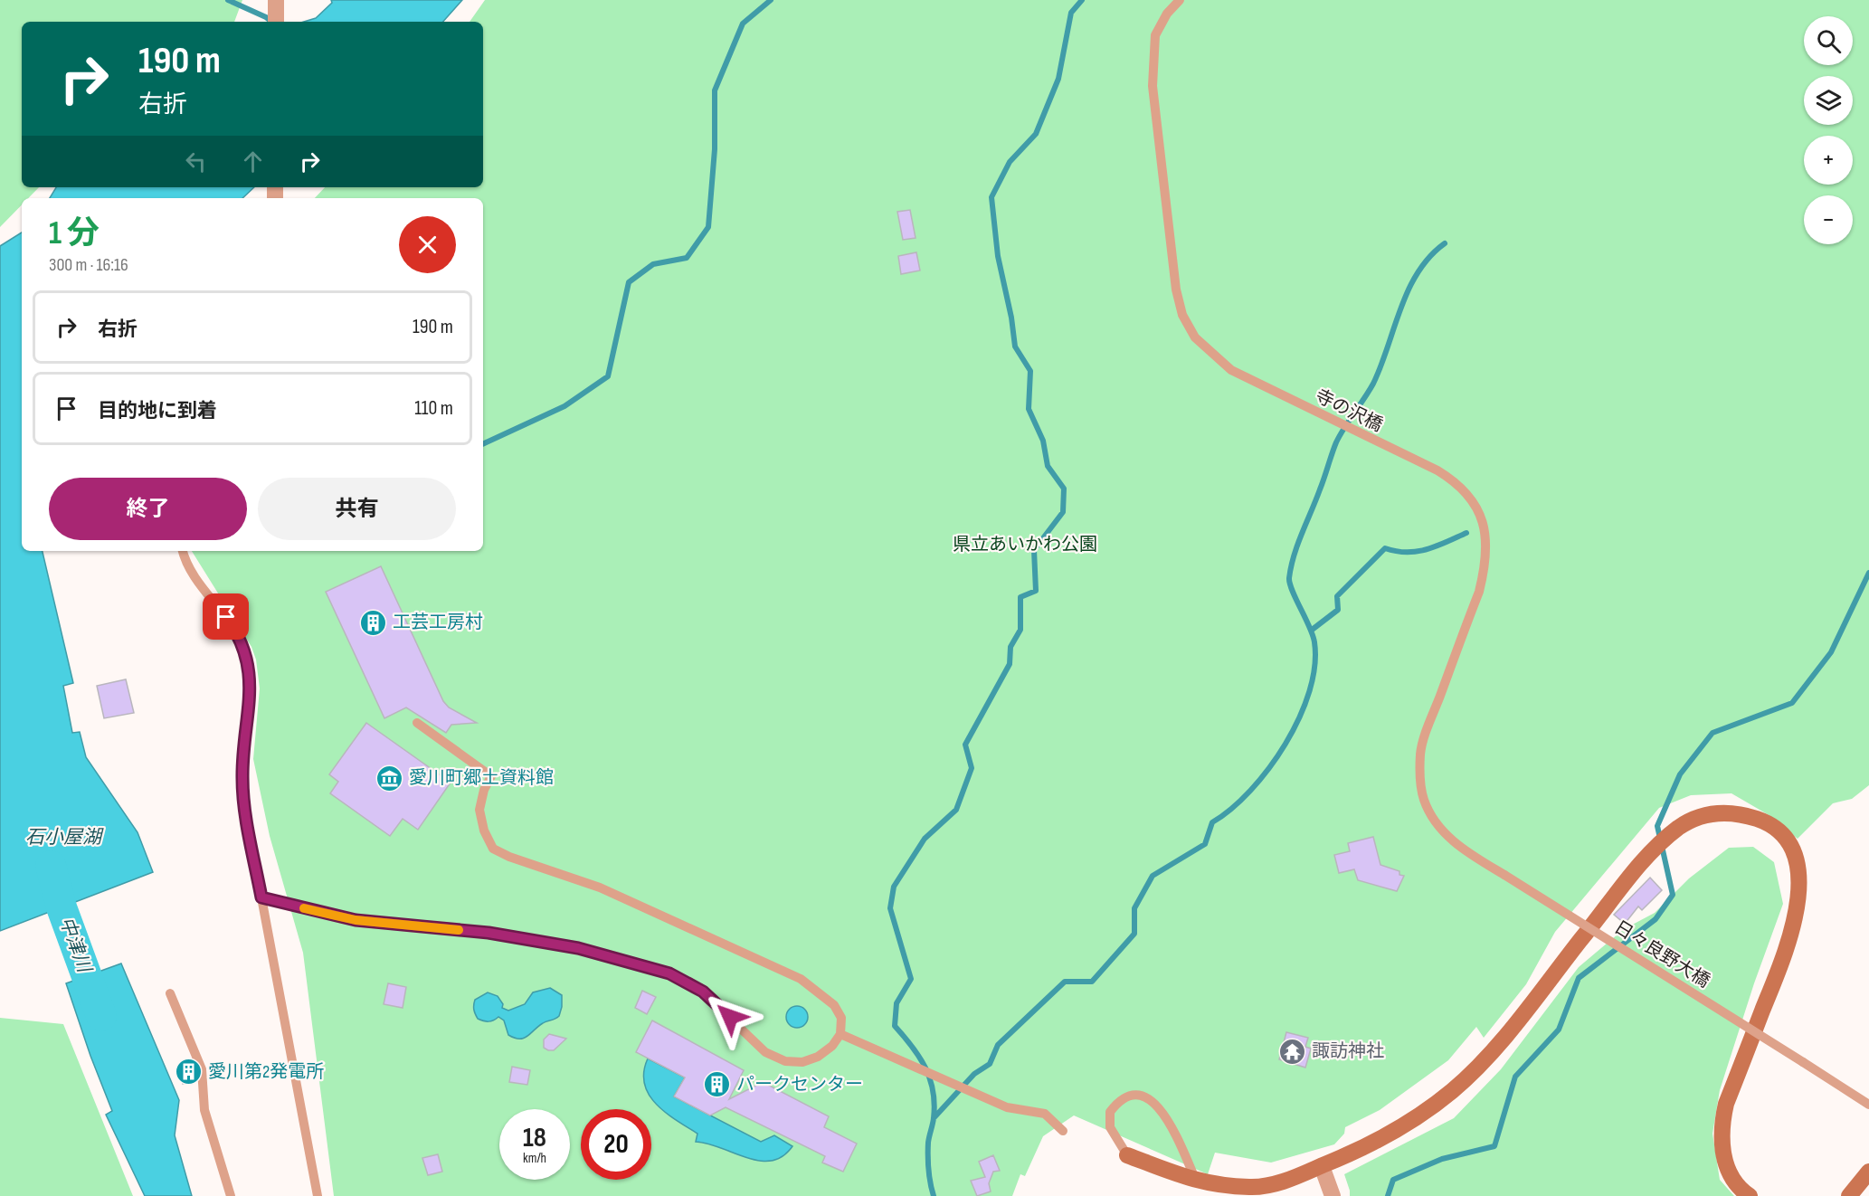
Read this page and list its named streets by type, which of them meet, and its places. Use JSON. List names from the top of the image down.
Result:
{
  "streets": {
    "lane": ["寺の沢橋", "日々良野大橋"]
  },
  "crossings": [
    ["寺の沢橋", "日々良野大橋"]
  ],
  "water": ["石小屋湖", "中津川"],
  "parks": ["県立あいかわ公園"],
  "places": {
    "building": ["工芸工房村", "愛川第2発電所", "パークセンター"],
    "museum": ["愛川町郷土資料館"],
    "temple": ["諏訪神社"]
  },
  "page": {
    "map_buttons": ["+", "−"],
    "turn": ["190 m", "右折"],
    "heading": ["1 分", "300 m · 16:16"],
    "list": [
      {
        "name": "右折",
        "value": "190 m"
      },
      {
        "name": "目的地に到着",
        "value": "110 m"
      }
    ],
    "buttons": ["終了", "共有"],
    "speed": "18 km/h",
    "limit": "20"
  }
}
